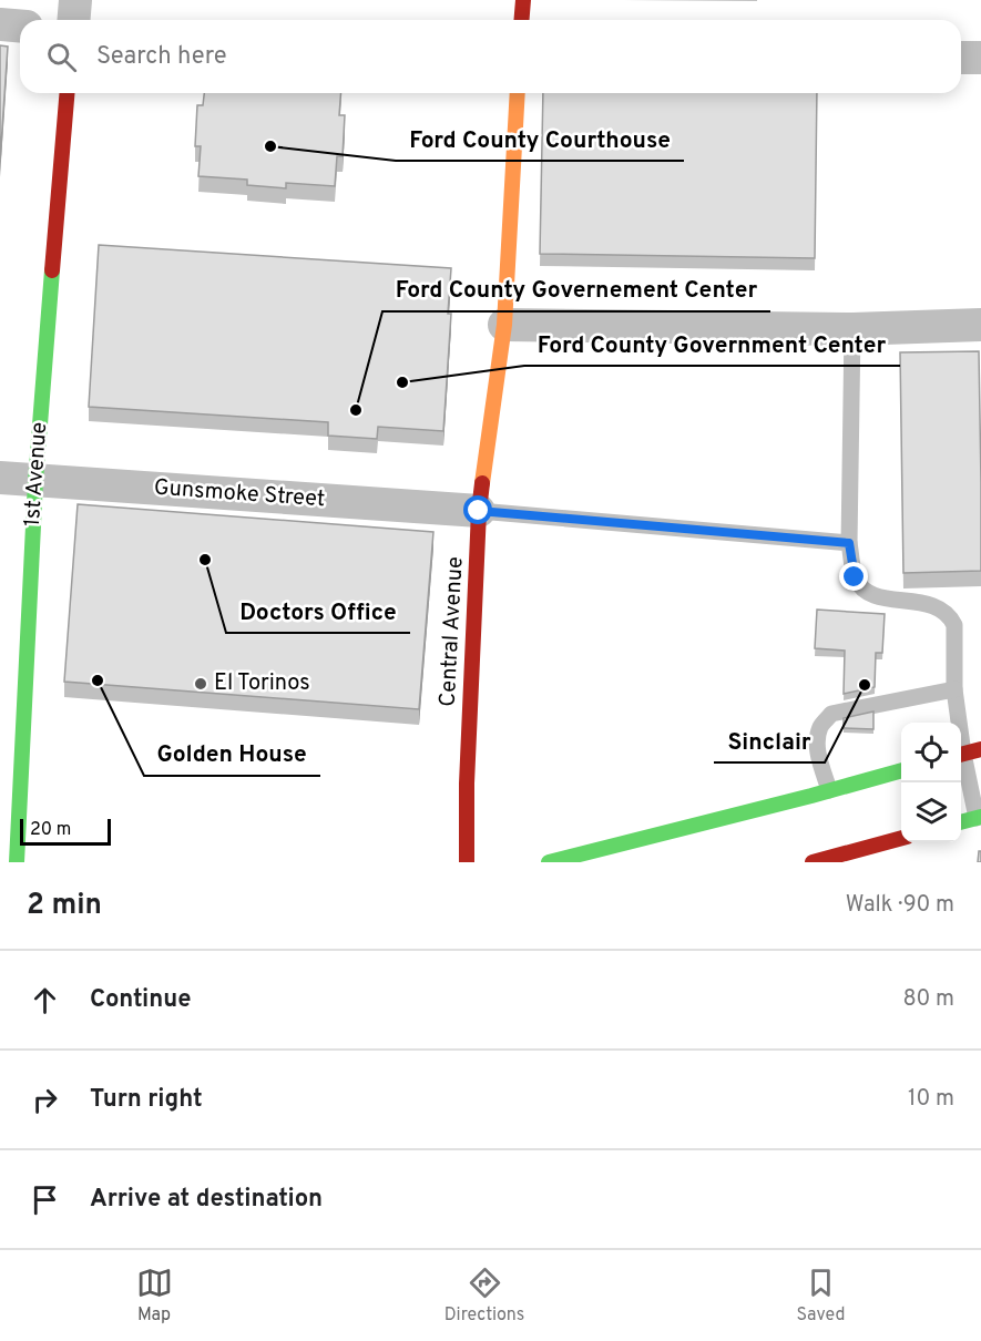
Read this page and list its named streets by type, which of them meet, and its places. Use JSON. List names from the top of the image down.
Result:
{
  "streets": {
    "street": ["1st Avenue", "Gunsmoke Street", "Central Avenue"]
  },
  "crossings": [
    ["1st Avenue", "Gunsmoke Street"],
    ["Gunsmoke Street", "Central Avenue"]
  ],
  "places": [
    "Ford County Courthouse",
    "Ford County Government Center",
    "Ford County Governement Center",
    "Doctors Office",
    "Golden House",
    "El Torinos",
    "Sinclair"
  ],
  "scale_bar": "20 m",
  "page": {
    "search": "Search here",
    "scale": "20 m",
    "heading": ["2 min", "Walk · 90 m"],
    "list": [
      ["Continue", "80 m"],
      ["Turn right", "10 m"],
      "Arrive at destination"
    ],
    "nav": ["Map", "Directions", "Saved"]
  }
}
